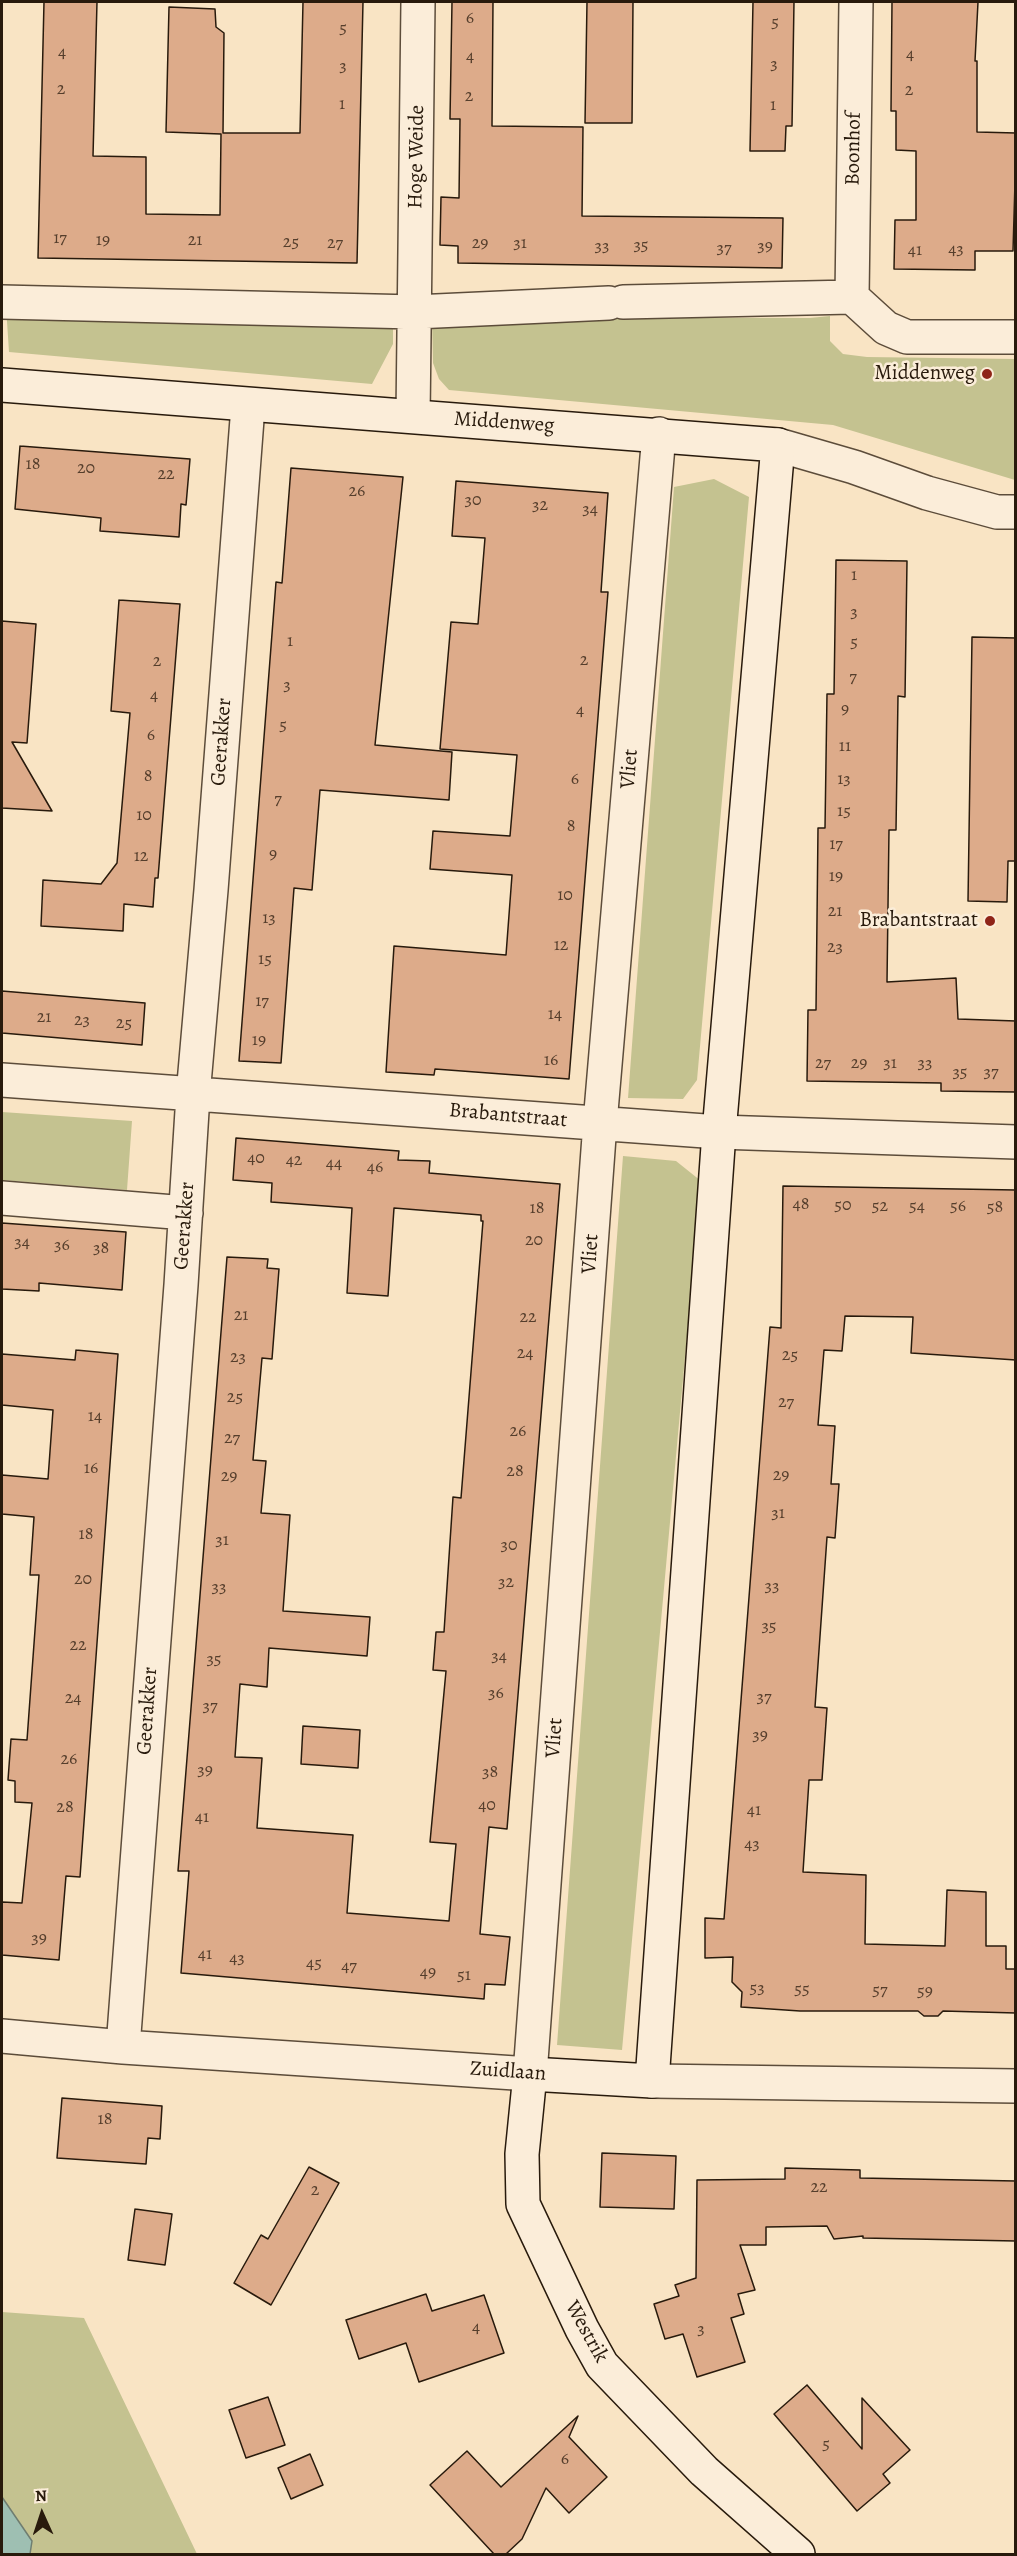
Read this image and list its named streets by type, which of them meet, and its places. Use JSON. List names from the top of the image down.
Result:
{
  "streets": {
    "street": [
      "Boonhof",
      "Hoge Weide",
      "Middenweg",
      "Geerakker",
      "Vliet",
      "Brabantstraat",
      "Zuidlaan",
      "Westrik"
    ]
  },
  "crossings": [
    ["Middenweg", "Geerakker"],
    ["Middenweg", "Vliet"],
    ["Geerakker", "Brabantstraat"],
    ["Geerakker", "Zuidlaan"],
    ["Vliet", "Brabantstraat"],
    ["Vliet", "Zuidlaan"],
    ["Vliet", "Westrik"],
    ["Zuidlaan", "Westrik"]
  ],
  "places": ["Middenweg", "Brabantstraat"],
  "house_numbers": [
    "6",
    "5",
    "5",
    "4",
    "4",
    "4",
    "3",
    "3",
    "2",
    "2",
    "2",
    "1",
    "1",
    "17",
    "19",
    "21",
    "25",
    "27",
    "29",
    "31",
    "35",
    "33",
    "39",
    "37",
    "43",
    "41",
    "18",
    "20",
    "22",
    "26",
    "30",
    "32",
    "34",
    "1",
    "3",
    "1",
    "5",
    "2",
    "2",
    "7",
    "3",
    "4",
    "9",
    "4",
    "5",
    "6",
    "11",
    "8",
    "6",
    "13",
    "7",
    "15",
    "10",
    "8",
    "17",
    "9",
    "12",
    "19",
    "10",
    "21",
    "13",
    "12",
    "23",
    "15",
    "17",
    "14",
    "21",
    "23",
    "25",
    "19",
    "16",
    "27",
    "29",
    "31",
    "33",
    "35",
    "37",
    "40",
    "42",
    "44",
    "46",
    "48",
    "50",
    "52",
    "54",
    "56",
    "58",
    "18",
    "20",
    "34",
    "36",
    "38",
    "21",
    "22",
    "24",
    "25",
    "23",
    "25",
    "27",
    "14",
    "26",
    "27",
    "16",
    "28",
    "29",
    "29",
    "31",
    "18",
    "31",
    "30",
    "20",
    "32",
    "33",
    "33",
    "35",
    "22",
    "34",
    "35",
    "36",
    "37",
    "24",
    "37",
    "39",
    "26",
    "39",
    "38",
    "40",
    "28",
    "41",
    "41",
    "43",
    "39",
    "41",
    "43",
    "45",
    "47",
    "49",
    "51",
    "53",
    "55",
    "57",
    "59",
    "18",
    "22",
    "2",
    "4",
    "3",
    "5",
    "6"
  ],
  "north": "top"
}
